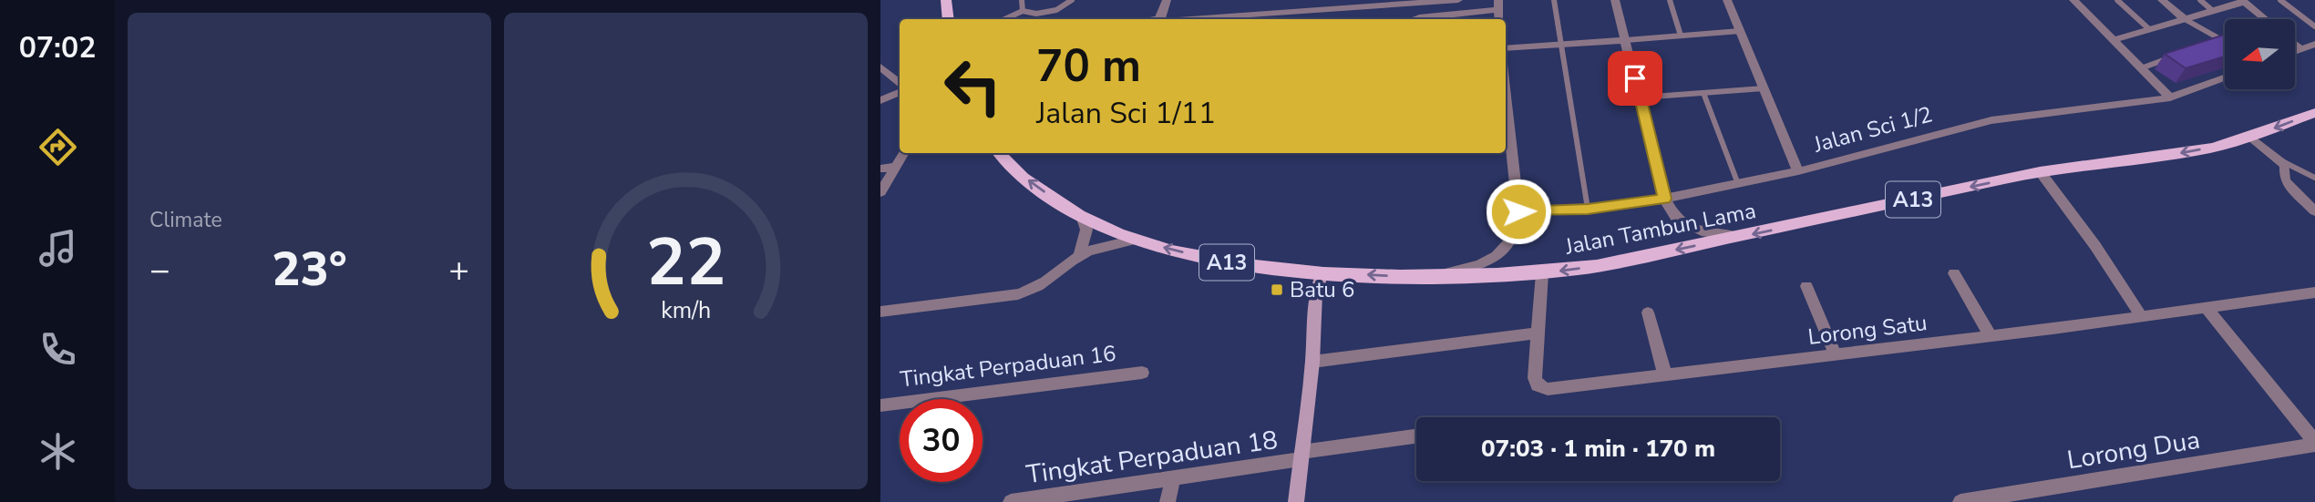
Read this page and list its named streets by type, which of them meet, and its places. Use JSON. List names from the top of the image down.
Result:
{
  "streets": {
    "main road": ["A13", "Jalan Tambun Lama"],
    "street": [
      "Jalan Sci 1/2",
      "Lorong Satu",
      "Tingkat Perpaduan 16",
      "Lorong Dua",
      "Tingkat Perpaduan 18"
    ]
  },
  "crossings": [
    ["Jalan Tambun Lama", "Lorong Satu"]
  ],
  "one_way": ["Jalan Tambun Lama"],
  "places": {
    "transit": ["Batu 6"]
  },
  "north": "left",
  "page": {
    "tabs": "07:02",
    "tile": "Climate",
    "turn": ["70 m", "Jalan Sci 1/11"],
    "heat": ["−", "23°", "+"],
    "limit": "30",
    "trip": "07:03 · 1 min · 170 m",
    "gauge": ["22", "km/h"]
  }
}
